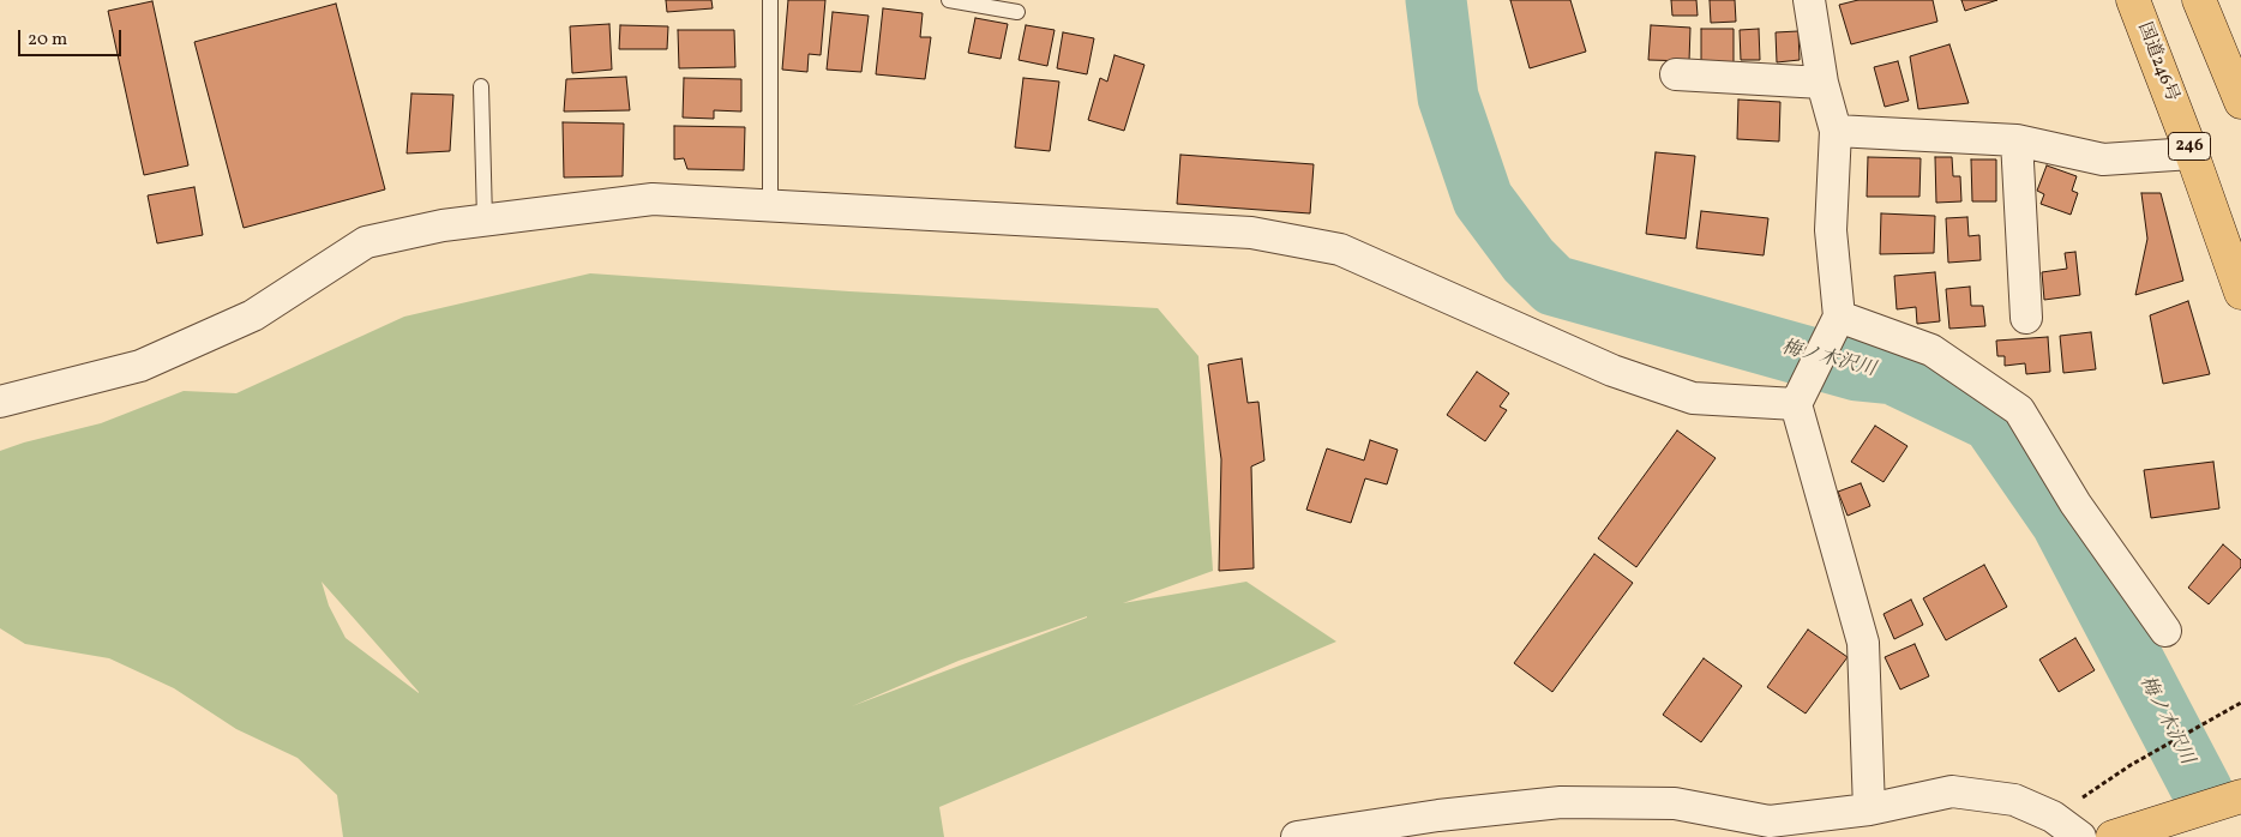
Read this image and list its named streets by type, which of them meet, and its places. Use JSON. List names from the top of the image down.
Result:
{
  "streets": {
    "highway": ["国道246号", "246"]
  },
  "water": ["梅ノ木沢川"],
  "scale_bar": "20 m"
}
